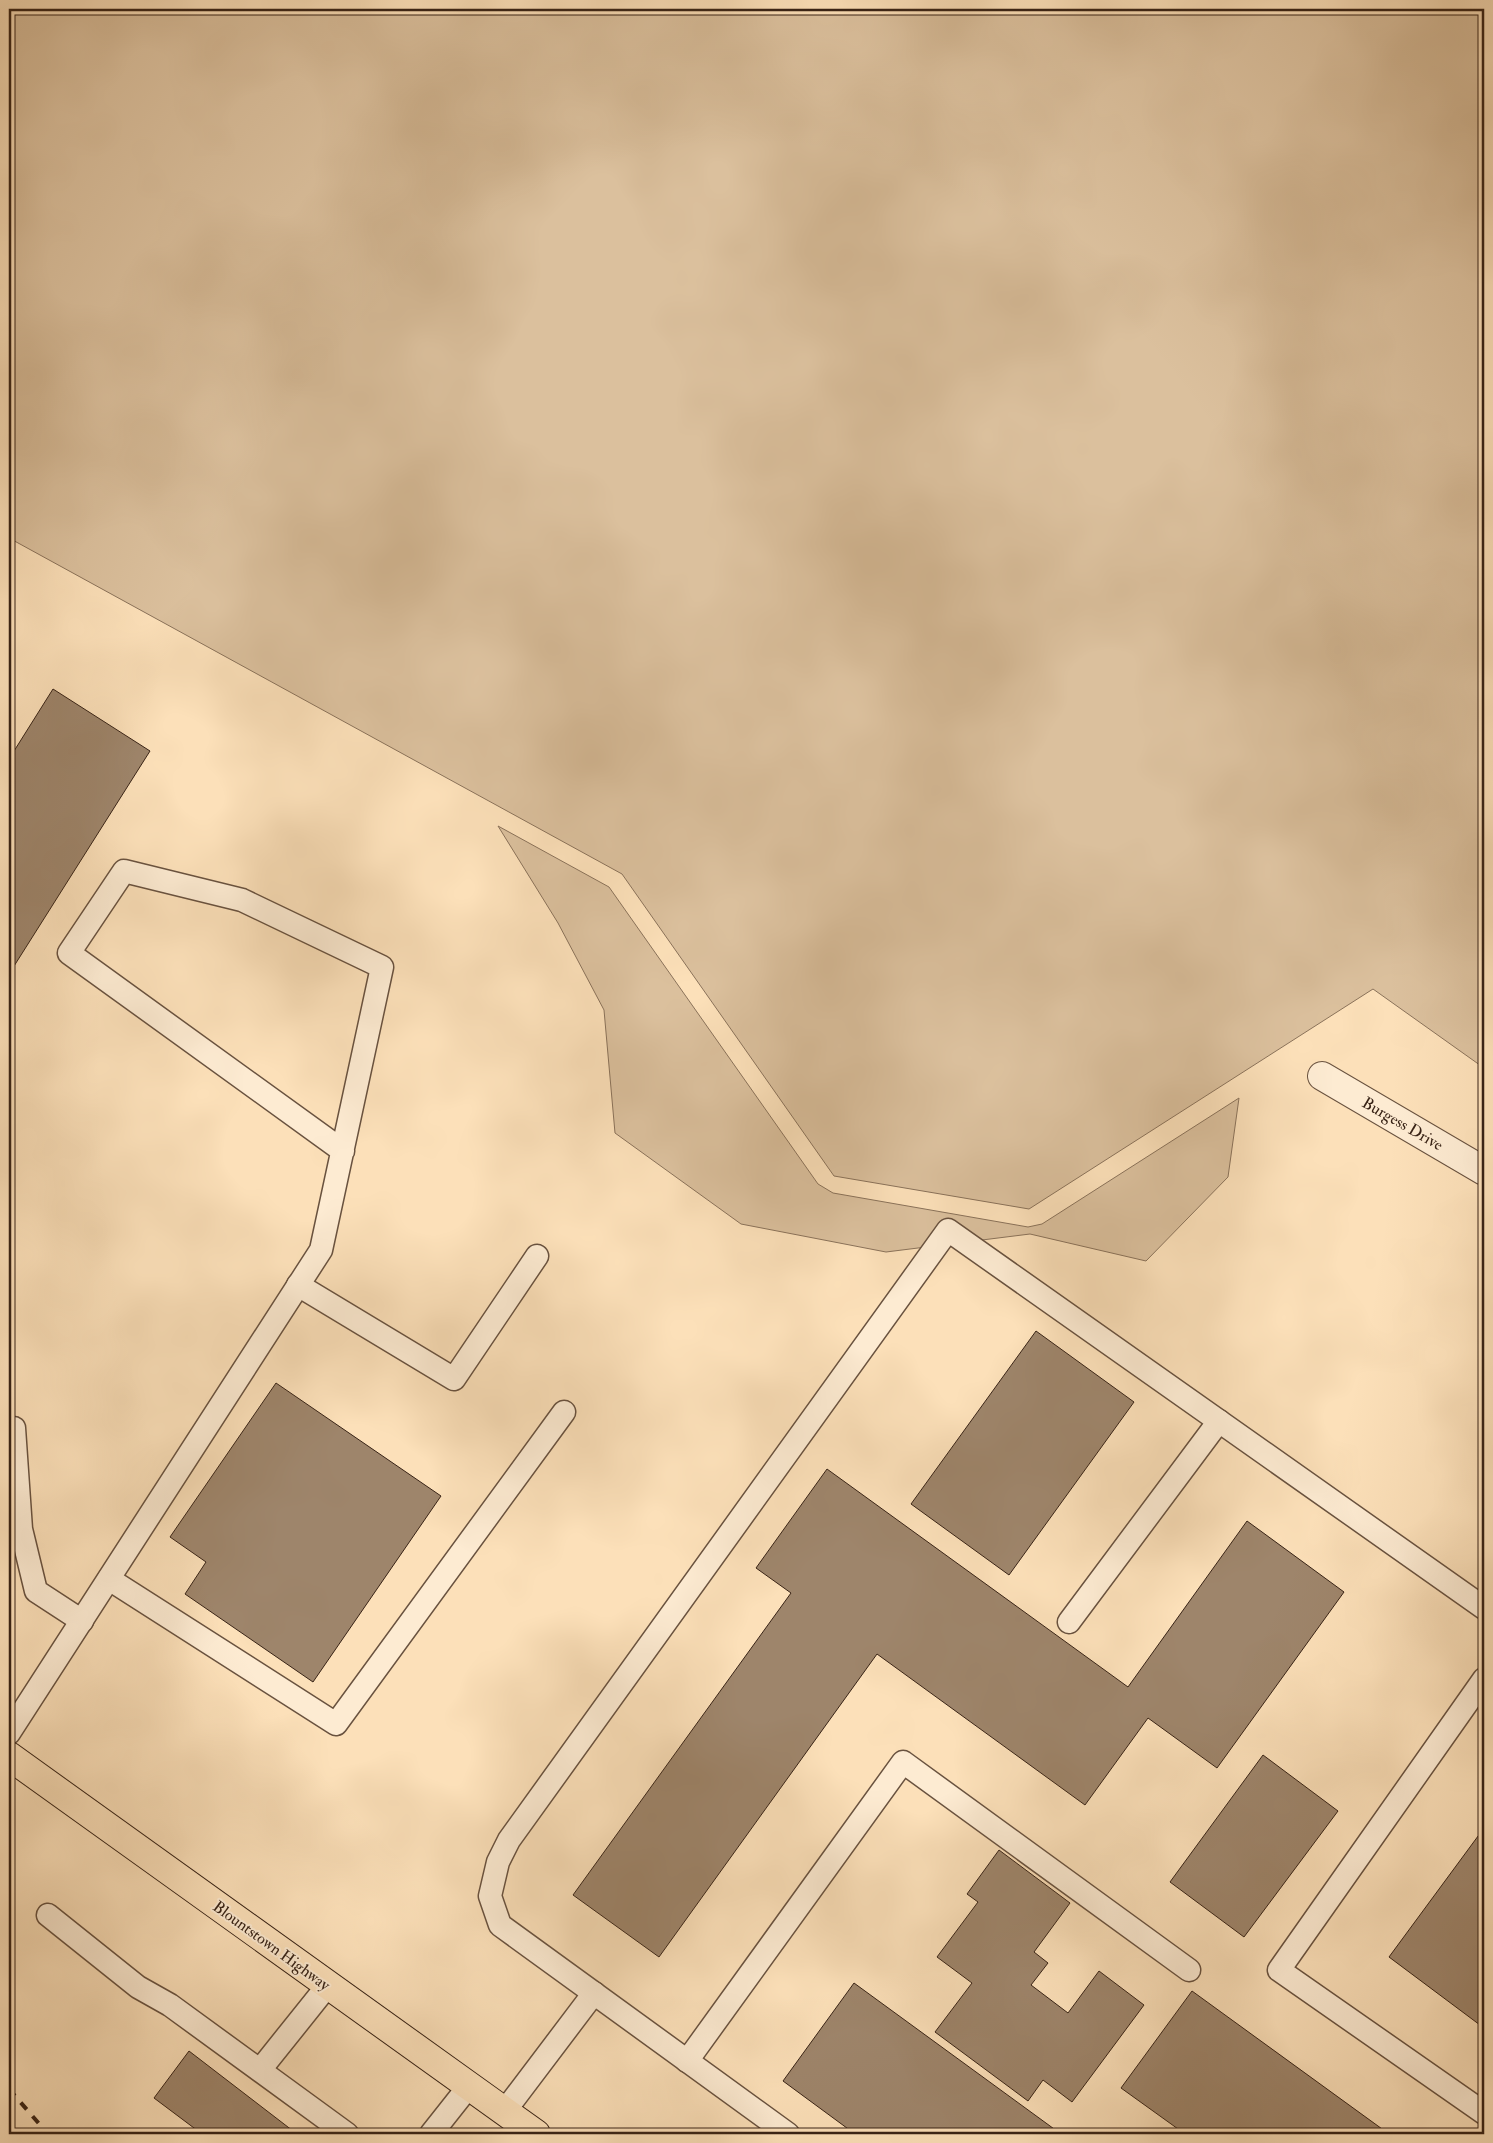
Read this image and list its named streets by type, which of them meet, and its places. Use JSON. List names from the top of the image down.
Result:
{
  "streets": {
    "main road": ["Blountstown Highway"],
    "street": ["Burgess Drive"]
  }
}
